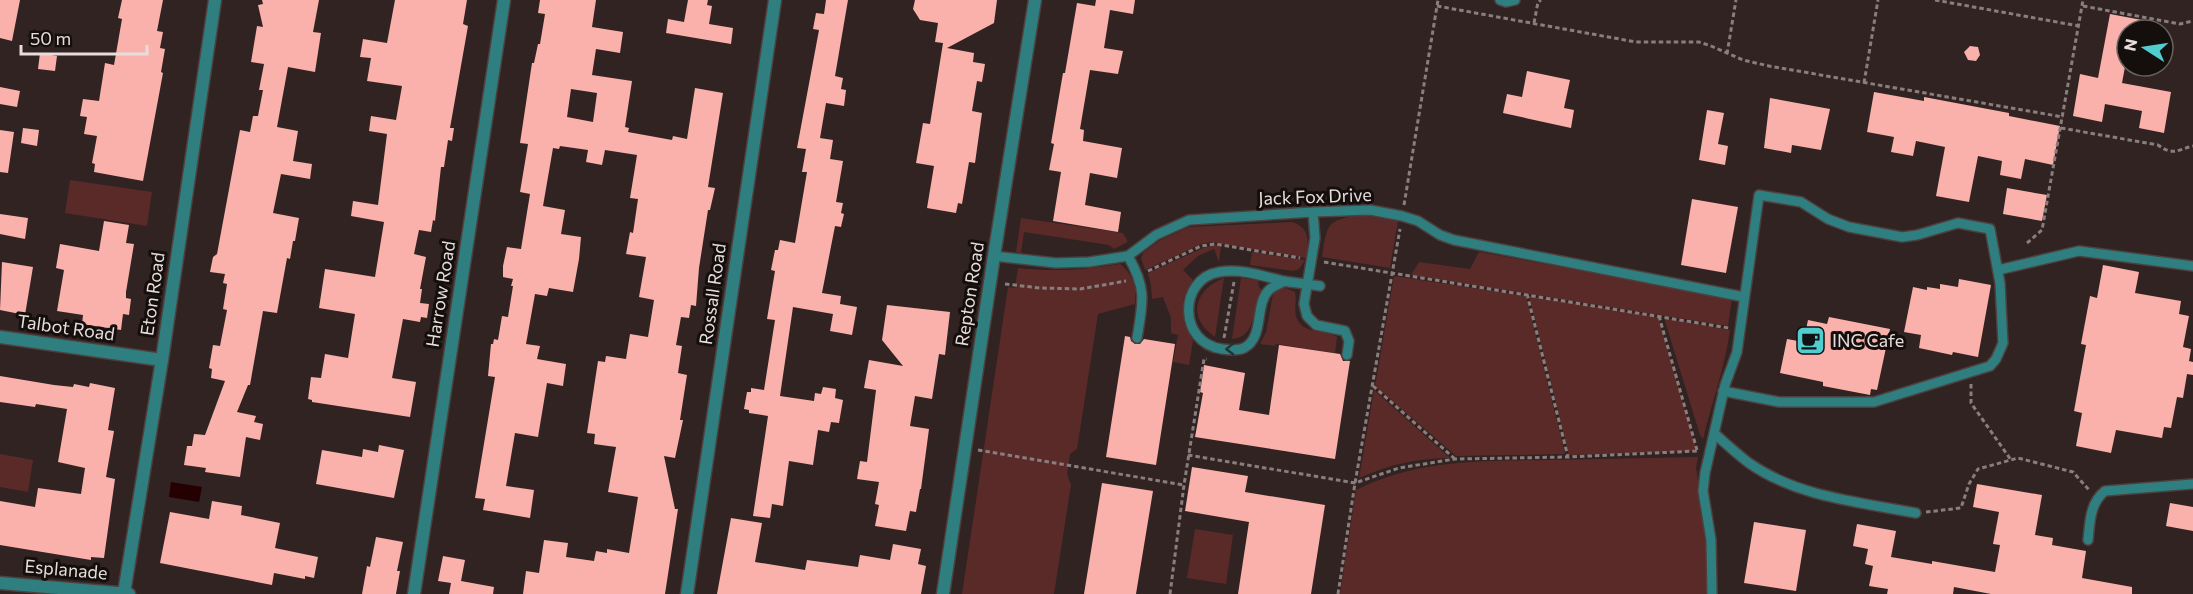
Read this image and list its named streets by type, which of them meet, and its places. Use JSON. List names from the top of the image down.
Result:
{
  "streets": {
    "street": [
      "Eton Road",
      "Harrow Road",
      "Rossall Road",
      "Repton Road",
      "Talbot Road",
      "Esplanade"
    ],
    "lane": ["Jack Fox Drive"]
  },
  "crossings": [
    ["Jack Fox Drive", "Repton Road"],
    ["Eton Road", "Talbot Road"],
    ["Eton Road", "Esplanade"]
  ],
  "places": {
    "cafe": ["INC Cafe"]
  },
  "scale_bar": "50 m",
  "north": "left"
}
